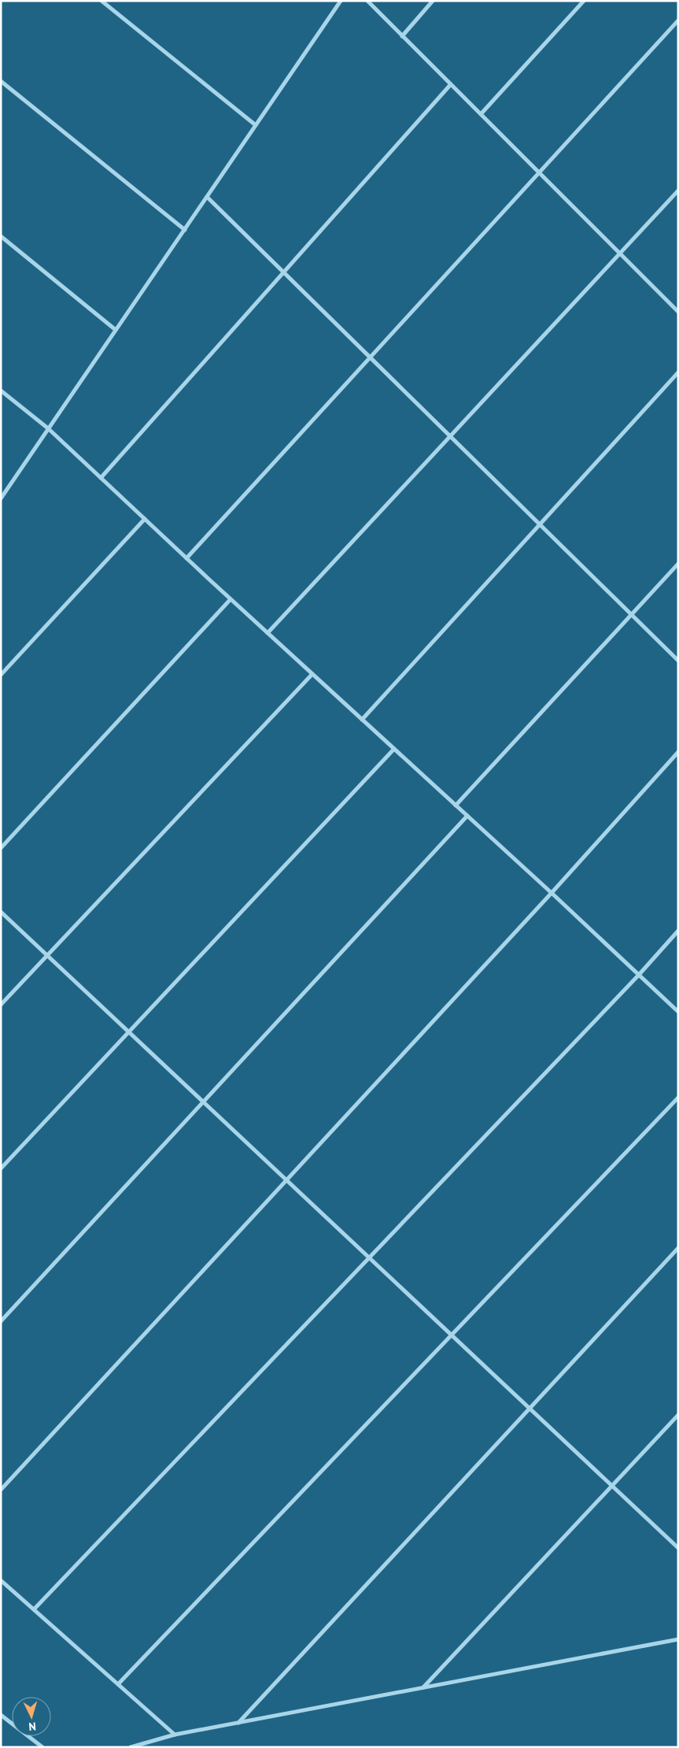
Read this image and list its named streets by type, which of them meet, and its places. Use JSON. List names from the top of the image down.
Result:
{
  "north": "bottom"
}
